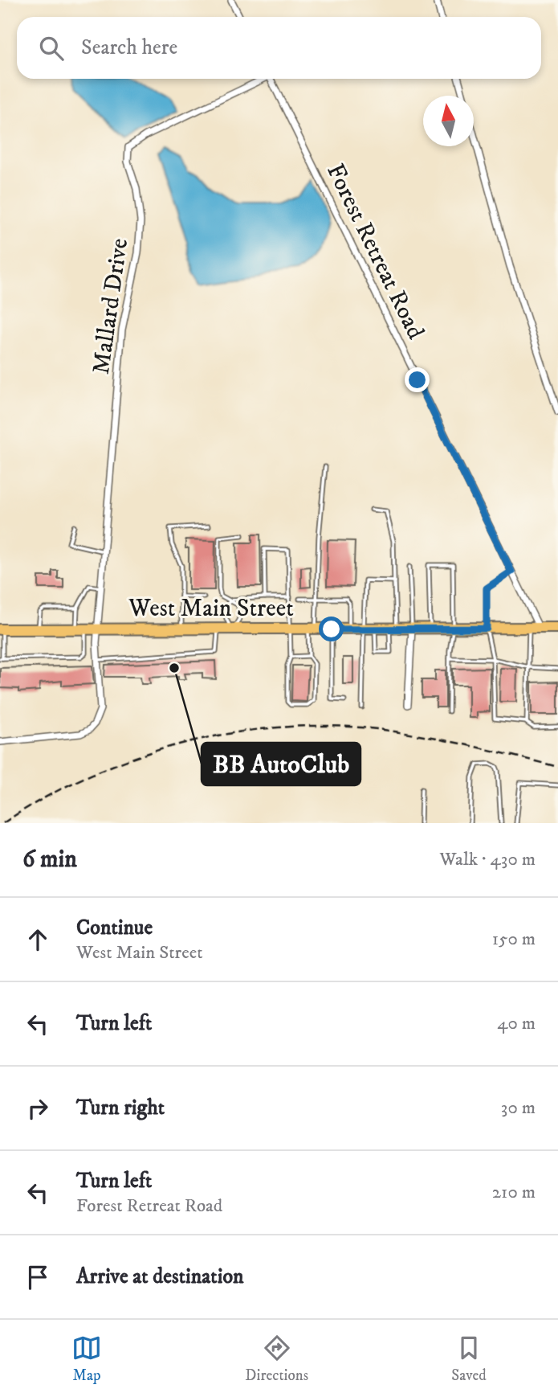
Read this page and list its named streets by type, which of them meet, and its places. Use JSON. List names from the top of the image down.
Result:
{
  "streets": {
    "main road": ["West Main Street"],
    "street": ["Forest Retreat Road", "Mallard Drive"]
  },
  "crossings": [
    ["Forest Retreat Road", "West Main Street"],
    ["Mallard Drive", "West Main Street"]
  ],
  "places": ["BB AutoClub"],
  "north": "top",
  "page": {
    "search": "Search here",
    "heading": ["6 min", "Walk · 430 m"],
    "list": [
      ["Continue", "West Main Street", "150 m"],
      ["Turn left", "40 m"],
      ["Turn right", "30 m"],
      ["Turn left", "Forest Retreat Road", "210 m"],
      "Arrive at destination"
    ],
    "nav": ["Map", "Directions", "Saved"]
  }
}
